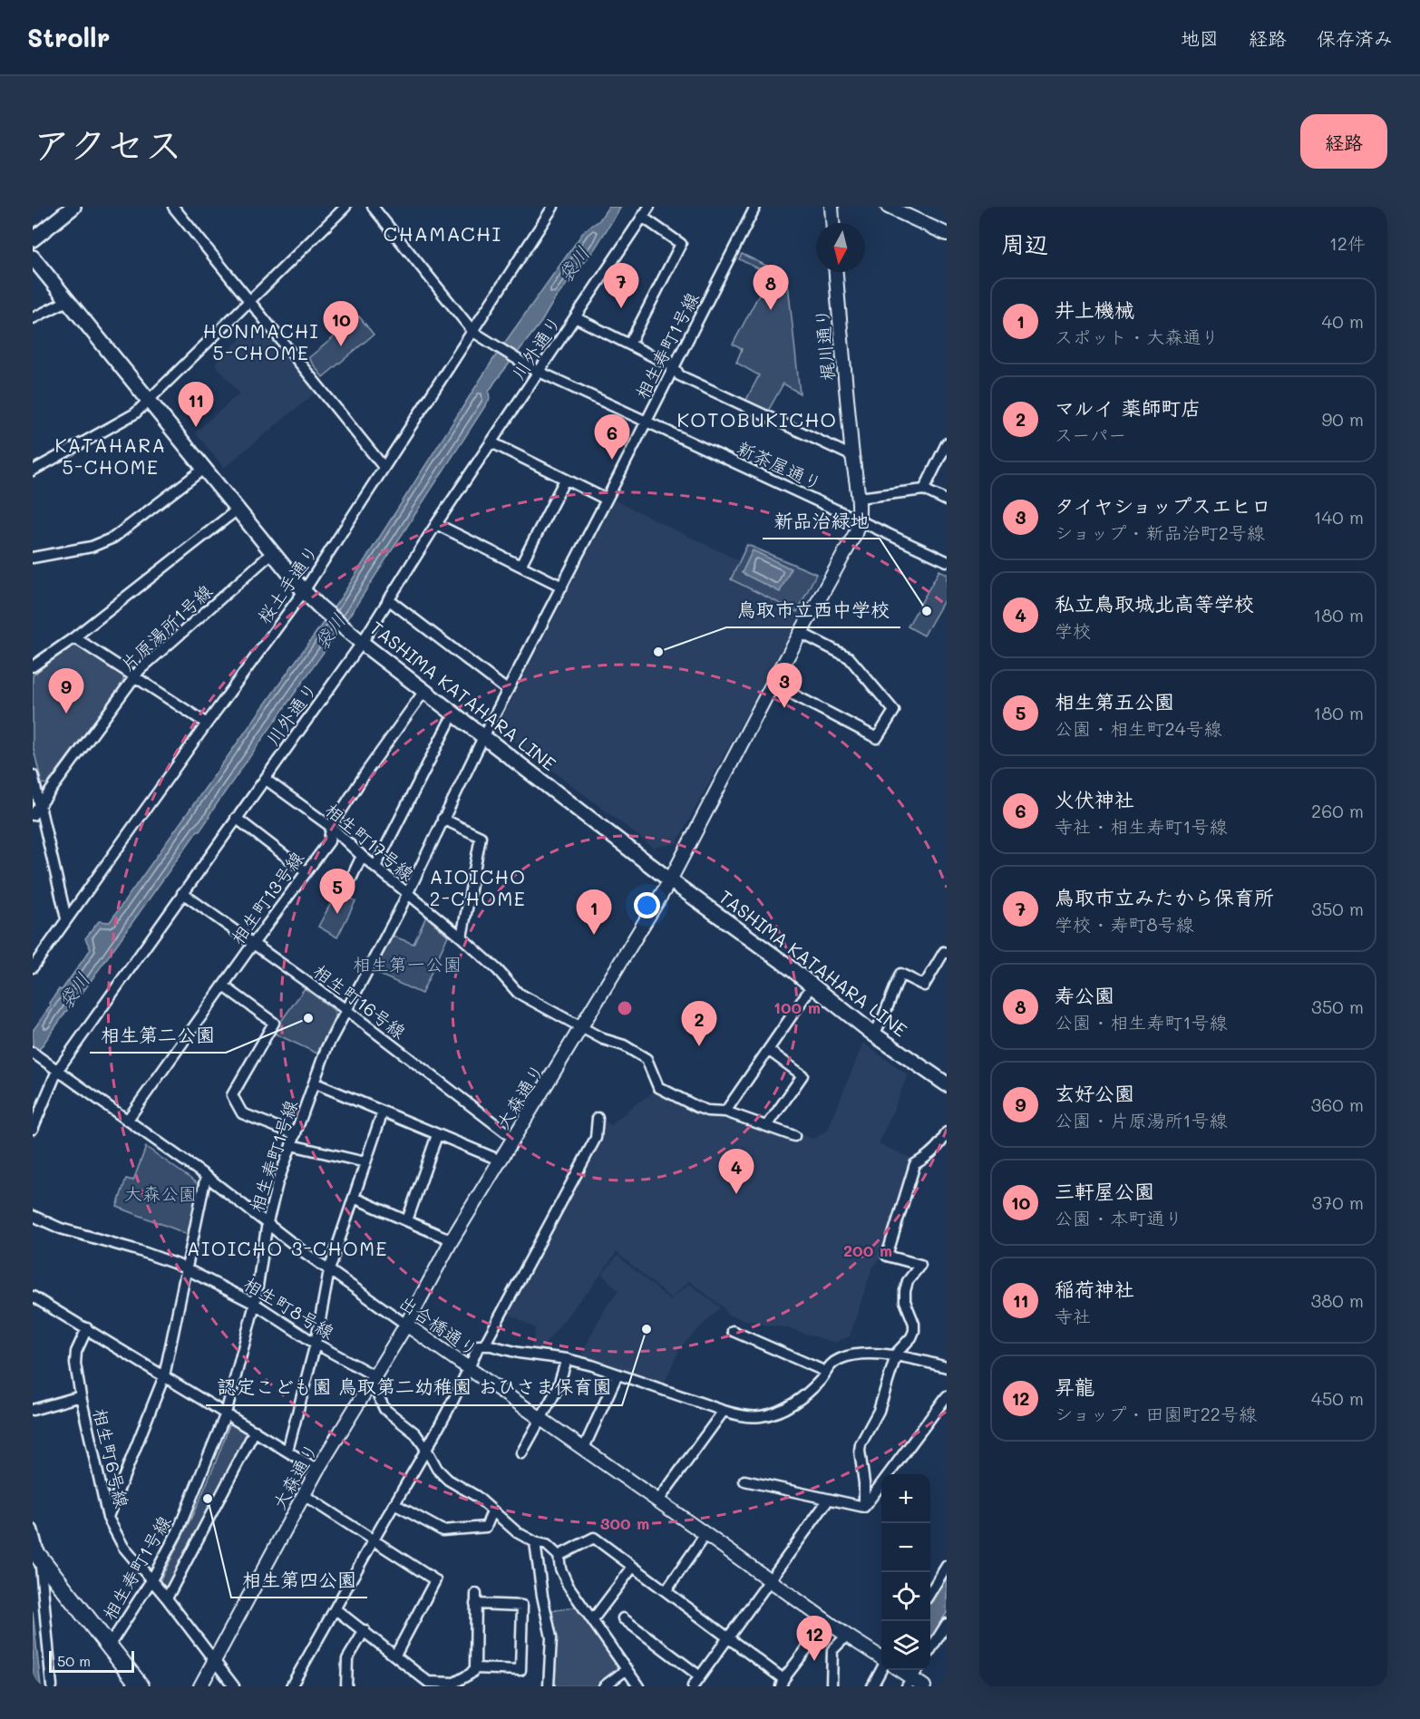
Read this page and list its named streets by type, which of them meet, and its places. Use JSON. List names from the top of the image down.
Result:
{
  "streets": {
    "main road": ["TASHIMA KATAHARA LINE"],
    "street": [
      "梶川通り",
      "相生寿町1号線",
      "川外通り",
      "新茶屋通り",
      "桜土手通り",
      "片原湯所1号線",
      "相生町17号線",
      "相生町13号線",
      "相生町16号線",
      "大森通り",
      "相生町8号線",
      "出合橋通り",
      "相生町6号線"
    ]
  },
  "crossings": [
    ["梶川通り", "新茶屋通り"],
    ["梶川通り", "大森通り"],
    ["相生寿町1号線", "新茶屋通り"],
    ["相生寿町1号線", "TASHIMA KATAHARA LINE"],
    ["相生寿町1号線", "相生町17号線"],
    ["相生寿町1号線", "相生町16号線"],
    ["相生寿町1号線", "相生町8号線"],
    ["相生寿町1号線", "出合橋通り"],
    ["相生寿町1号線", "相生町6号線"],
    ["川外通り", "新茶屋通り"],
    ["川外通り", "TASHIMA KATAHARA LINE"],
    ["川外通り", "相生町17号線"],
    ["川外通り", "相生町16号線"],
    ["川外通り", "出合橋通り"],
    ["新茶屋通り", "桜土手通り"],
    ["新茶屋通り", "大森通り"],
    ["桜土手通り", "TASHIMA KATAHARA LINE"],
    ["片原湯所1号線", "TASHIMA KATAHARA LINE"],
    ["TASHIMA KATAHARA LINE", "相生町13号線"],
    ["TASHIMA KATAHARA LINE", "大森通り"],
    ["相生町17号線", "相生町13号線"],
    ["相生町17号線", "大森通り"],
    ["相生町13号線", "相生町16号線"],
    ["相生町13号線", "出合橋通り"],
    ["相生町16号線", "大森通り"],
    ["大森通り", "相生町8号線"],
    ["大森通り", "出合橋通り"],
    ["大森通り", "相生町6号線"]
  ],
  "districts": [
    "CHAMACHI",
    "HONMACHI 5-CHOME",
    "KOTOBUKICHO",
    "KATAHARA 5-CHOME",
    "AIOICHO 2-CHOME",
    "AIOICHO 3-CHOME"
  ],
  "water": ["袋川"],
  "parks": ["相生第一公園", "大森公園"],
  "places": [
    "新品治緑地",
    "鳥取市立西中学校",
    "相生第二公園",
    "認定こども園 鳥取第二幼稚園 おひさま保育園",
    "相生第四公園"
  ],
  "scale_bar": "50 m",
  "north": "bottom",
  "page": {
    "header": "Strollr",
    "nav": ["地図", "経路", "保存済み"],
    "title": "アクセス",
    "buttons": "経路",
    "heading": ["周辺", "12件"],
    "pins": [
      "7",
      "8",
      "10",
      "11",
      "6",
      "3",
      "9",
      "5",
      "1",
      "2",
      "4",
      "12"
    ],
    "list": [
      {
        "mark": "1",
        "name": "井上機械",
        "note": "スポット · 大森通り",
        "value": "40 m"
      },
      {
        "mark": "2",
        "name": "マルイ 薬師町店",
        "note": "スーパー",
        "value": "90 m"
      },
      {
        "mark": "3",
        "name": "タイヤショップスエヒロ",
        "note": "ショップ · 新品治町2号線",
        "value": "140 m"
      },
      {
        "mark": "4",
        "name": "私立鳥取城北高等学校",
        "note": "学校",
        "value": "180 m"
      },
      {
        "mark": "5",
        "name": "相生第五公園",
        "note": "公園 · 相生町24号線",
        "value": "180 m"
      },
      {
        "mark": "6",
        "name": "火伏神社",
        "note": "寺社 · 相生寿町1号線",
        "value": "260 m"
      },
      {
        "mark": "7",
        "name": "鳥取市立みたから保育所",
        "note": "学校 · 寿町8号線",
        "value": "350 m"
      },
      {
        "mark": "8",
        "name": "寿公園",
        "note": "公園 · 相生寿町1号線",
        "value": "350 m"
      },
      {
        "mark": "9",
        "name": "玄好公園",
        "note": "公園 · 片原湯所1号線",
        "value": "360 m"
      },
      {
        "mark": "10",
        "name": "三軒屋公園",
        "note": "公園 · 本町通り",
        "value": "370 m"
      },
      {
        "mark": "11",
        "name": "稲荷神社",
        "note": "寺社",
        "value": "380 m"
      },
      {
        "mark": "12",
        "name": "昇龍",
        "note": "ショップ · 田園町22号線",
        "value": "450 m"
      }
    ],
    "map_buttons": ["+", "−"],
    "scale": "50 m"
  },
  "rings": ["100 m", "200 m", "300 m"]
}
